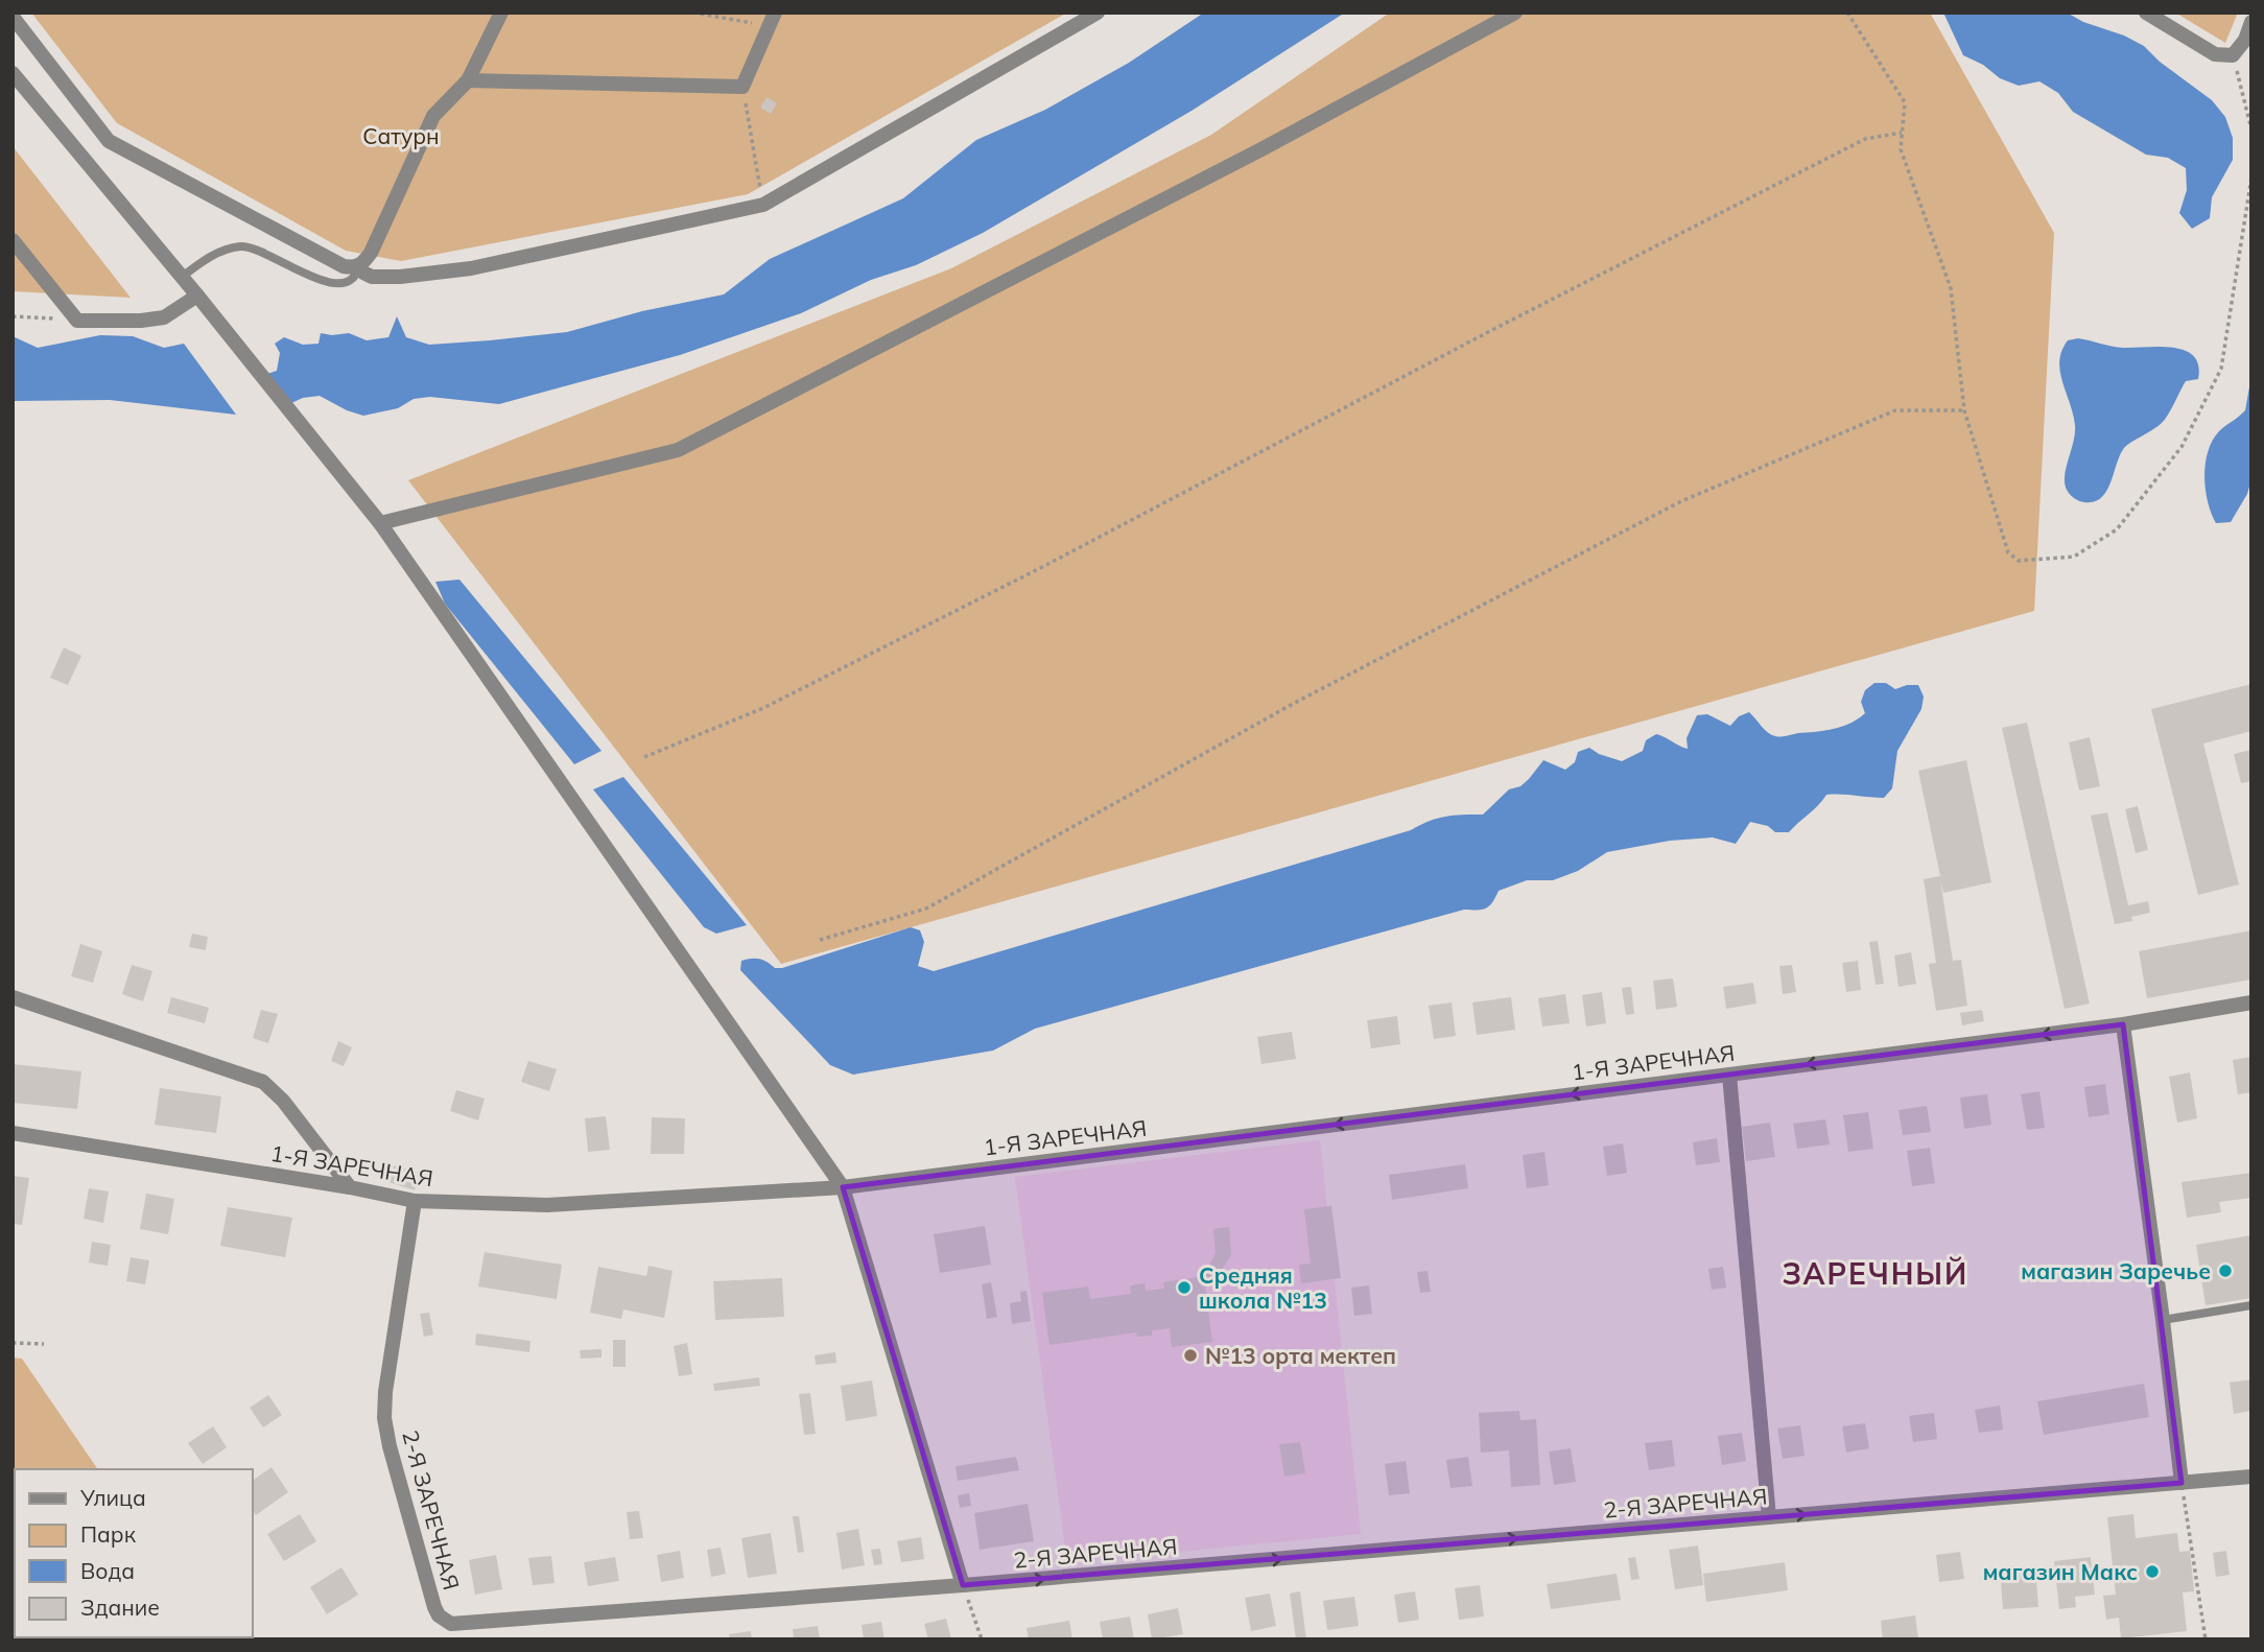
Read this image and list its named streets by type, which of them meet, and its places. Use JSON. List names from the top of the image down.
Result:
{
  "streets": {
    "street": ["1-Я ЗАРЕЧНАЯ", "2-Я ЗАРЕЧНАЯ"]
  },
  "crossings": [
    ["1-Я ЗАРЕЧНАЯ", "2-Я ЗАРЕЧНАЯ"]
  ],
  "one_way": ["1-Я ЗАРЕЧНАЯ", "2-Я ЗАРЕЧНАЯ"],
  "districts": ["ЗАРЕЧНЫЙ"],
  "parks": ["Сатурн"],
  "places": [
    "магазин Заречье",
    "Средняя школа №13",
    "№13 орта мектеп",
    "магазин Макс"
  ],
  "legend": [
    "Улица",
    "Парк",
    "Вода",
    "Здание"
  ]
}
